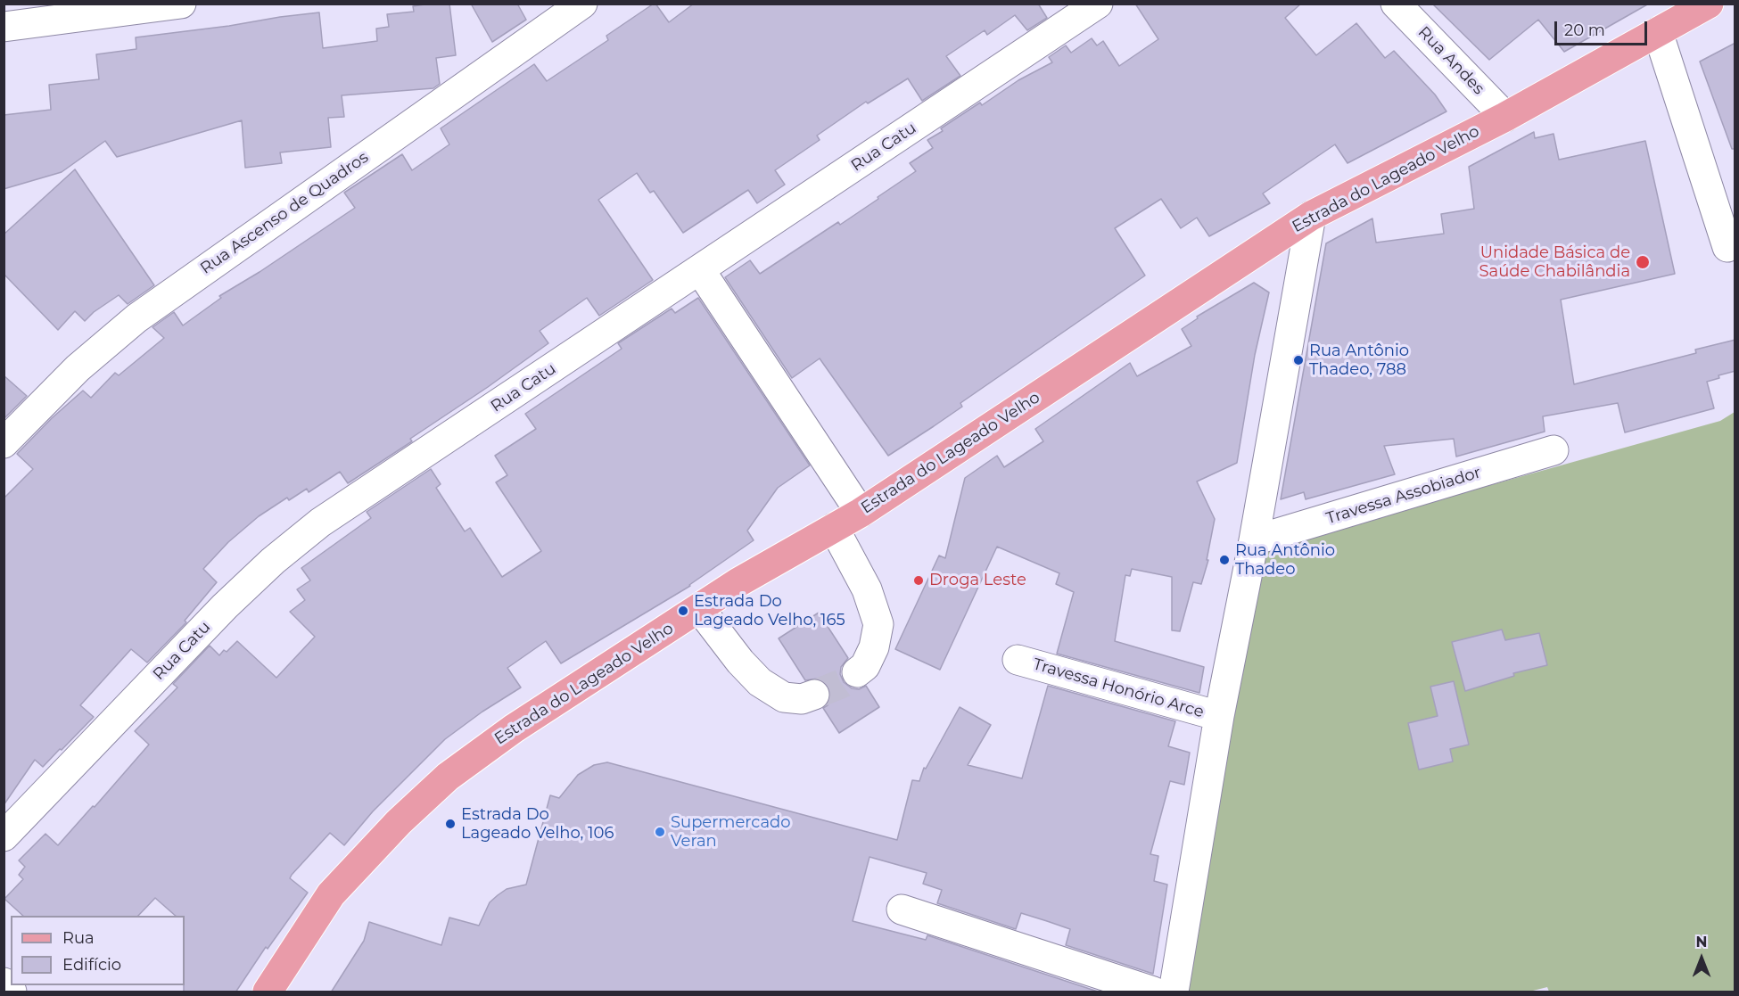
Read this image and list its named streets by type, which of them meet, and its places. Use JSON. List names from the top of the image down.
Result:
{
  "streets": {
    "main road": ["Estrada do Lageado Velho"],
    "street": [
      "Rua Andes",
      "Rua Catu",
      "Rua Ascenso de Quadros",
      "Travessa Assobiador",
      "Travessa Honório Arce"
    ]
  },
  "crossings": [
    ["Rua Andes", "Estrada do Lageado Velho"]
  ],
  "places": [
    "Unidade Básica de Saúde Chabilândia",
    "Rua Antônio Thadeo, 788",
    "Rua Antônio Thadeo",
    "Droga Leste",
    "Estrada Do Lageado Velho, 165",
    "Estrada Do Lageado Velho, 106",
    "Supermercado Veran"
  ],
  "legend": ["Rua", "Edifício"],
  "scale_bar": "20 m",
  "north": "top"
}
